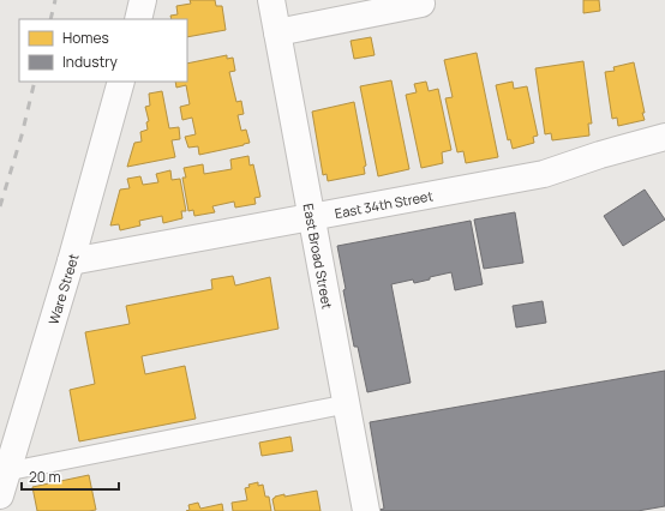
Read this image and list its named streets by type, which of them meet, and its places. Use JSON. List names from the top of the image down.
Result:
{
  "streets": {
    "street": ["East 34th Street", "East Broad Street", "Ware Street"]
  },
  "crossings": [
    ["East 34th Street", "East Broad Street"],
    ["East 34th Street", "Ware Street"]
  ],
  "legend": ["Homes", "Industry"],
  "scale_bar": "20 m"
}
